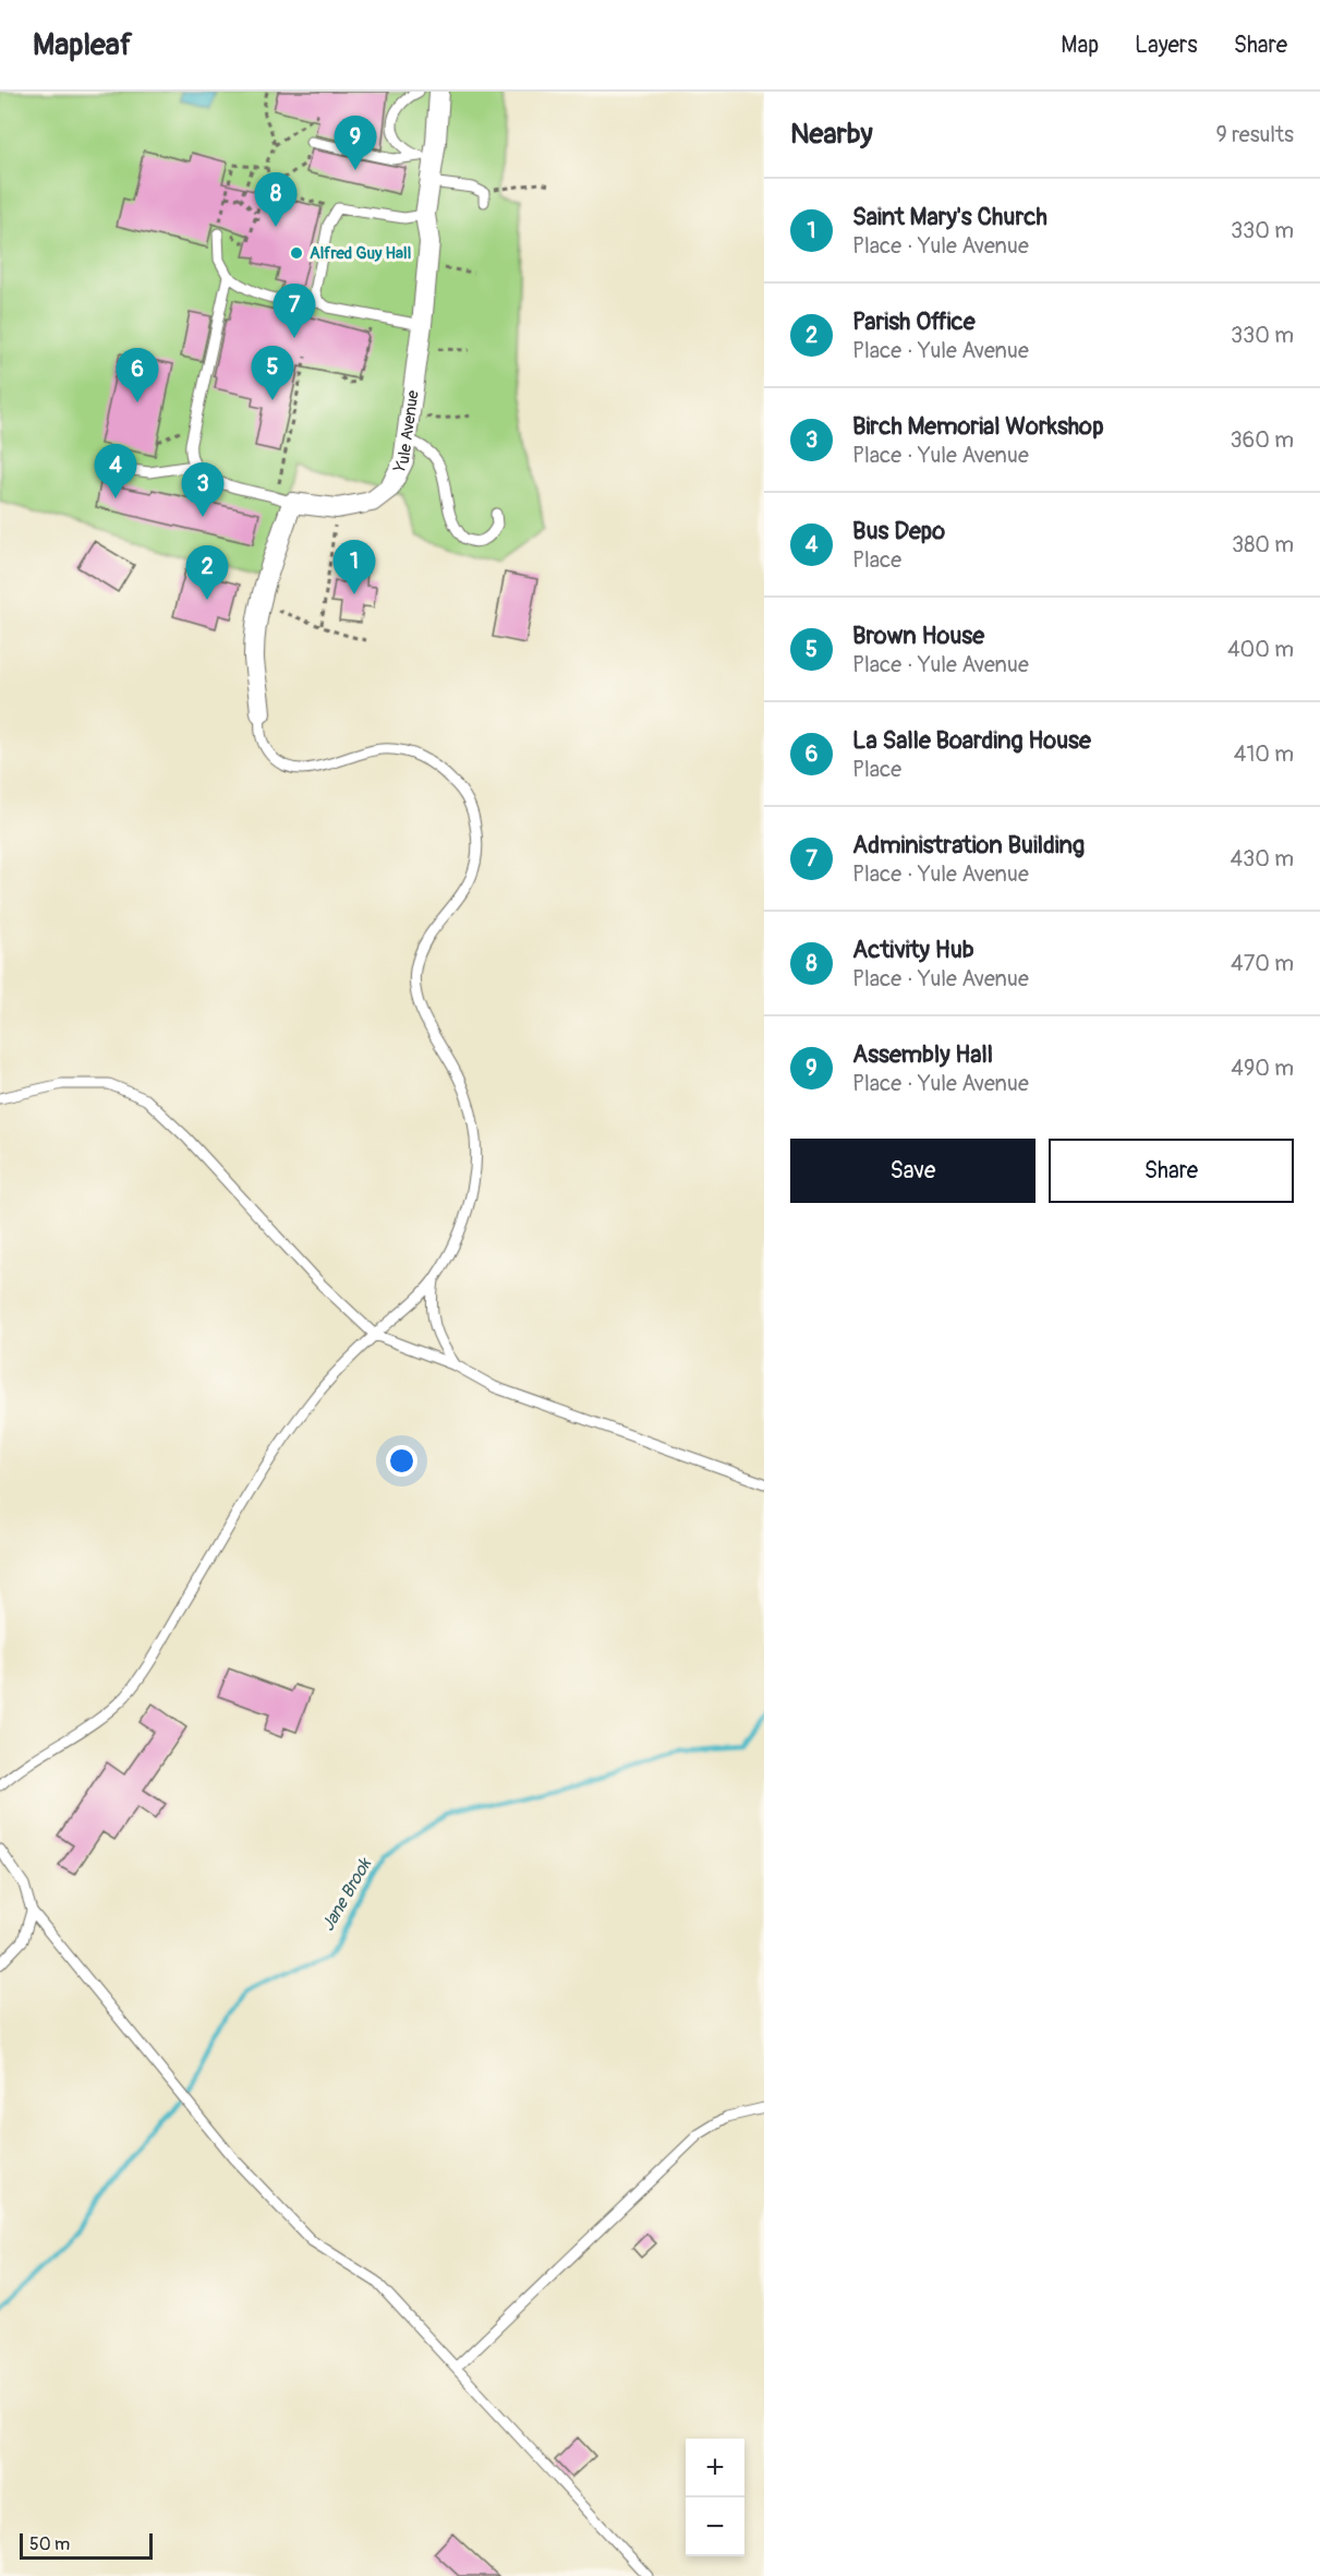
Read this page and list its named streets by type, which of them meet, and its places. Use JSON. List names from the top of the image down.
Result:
{
  "streets": {
    "street": ["Yule Avenue"]
  },
  "water": ["Jane Brook"],
  "places": ["Alfred Guy Hall"],
  "scale_bar": "50 m",
  "page": {
    "header": "Mapleaf",
    "nav": ["Map", "Layers", "Share"],
    "heading": ["Nearby", "9 results"],
    "pins": [
      "9",
      "8",
      "7",
      "5",
      "6",
      "4",
      "3",
      "1",
      "2"
    ],
    "list": [
      {
        "mark": "1",
        "name": "Saint Mary's Church",
        "note": "Place · Yule Avenue",
        "value": "330 m"
      },
      {
        "mark": "2",
        "name": "Parish Office",
        "note": "Place · Yule Avenue",
        "value": "330 m"
      },
      {
        "mark": "3",
        "name": "Birch Memorial Workshop",
        "note": "Place · Yule Avenue",
        "value": "360 m"
      },
      {
        "mark": "4",
        "name": "Bus Depo",
        "note": "Place",
        "value": "380 m"
      },
      {
        "mark": "5",
        "name": "Brown House",
        "note": "Place · Yule Avenue",
        "value": "400 m"
      },
      {
        "mark": "6",
        "name": "La Salle Boarding House",
        "note": "Place",
        "value": "410 m"
      },
      {
        "mark": "7",
        "name": "Administration Building",
        "note": "Place · Yule Avenue",
        "value": "430 m"
      },
      {
        "mark": "8",
        "name": "Activity Hub",
        "note": "Place · Yule Avenue",
        "value": "470 m"
      },
      {
        "mark": "9",
        "name": "Assembly Hall",
        "note": "Place · Yule Avenue",
        "value": "490 m"
      }
    ],
    "buttons": ["Save", "Share"],
    "map_buttons": ["+", "−"],
    "scale": "50 m"
  }
}
